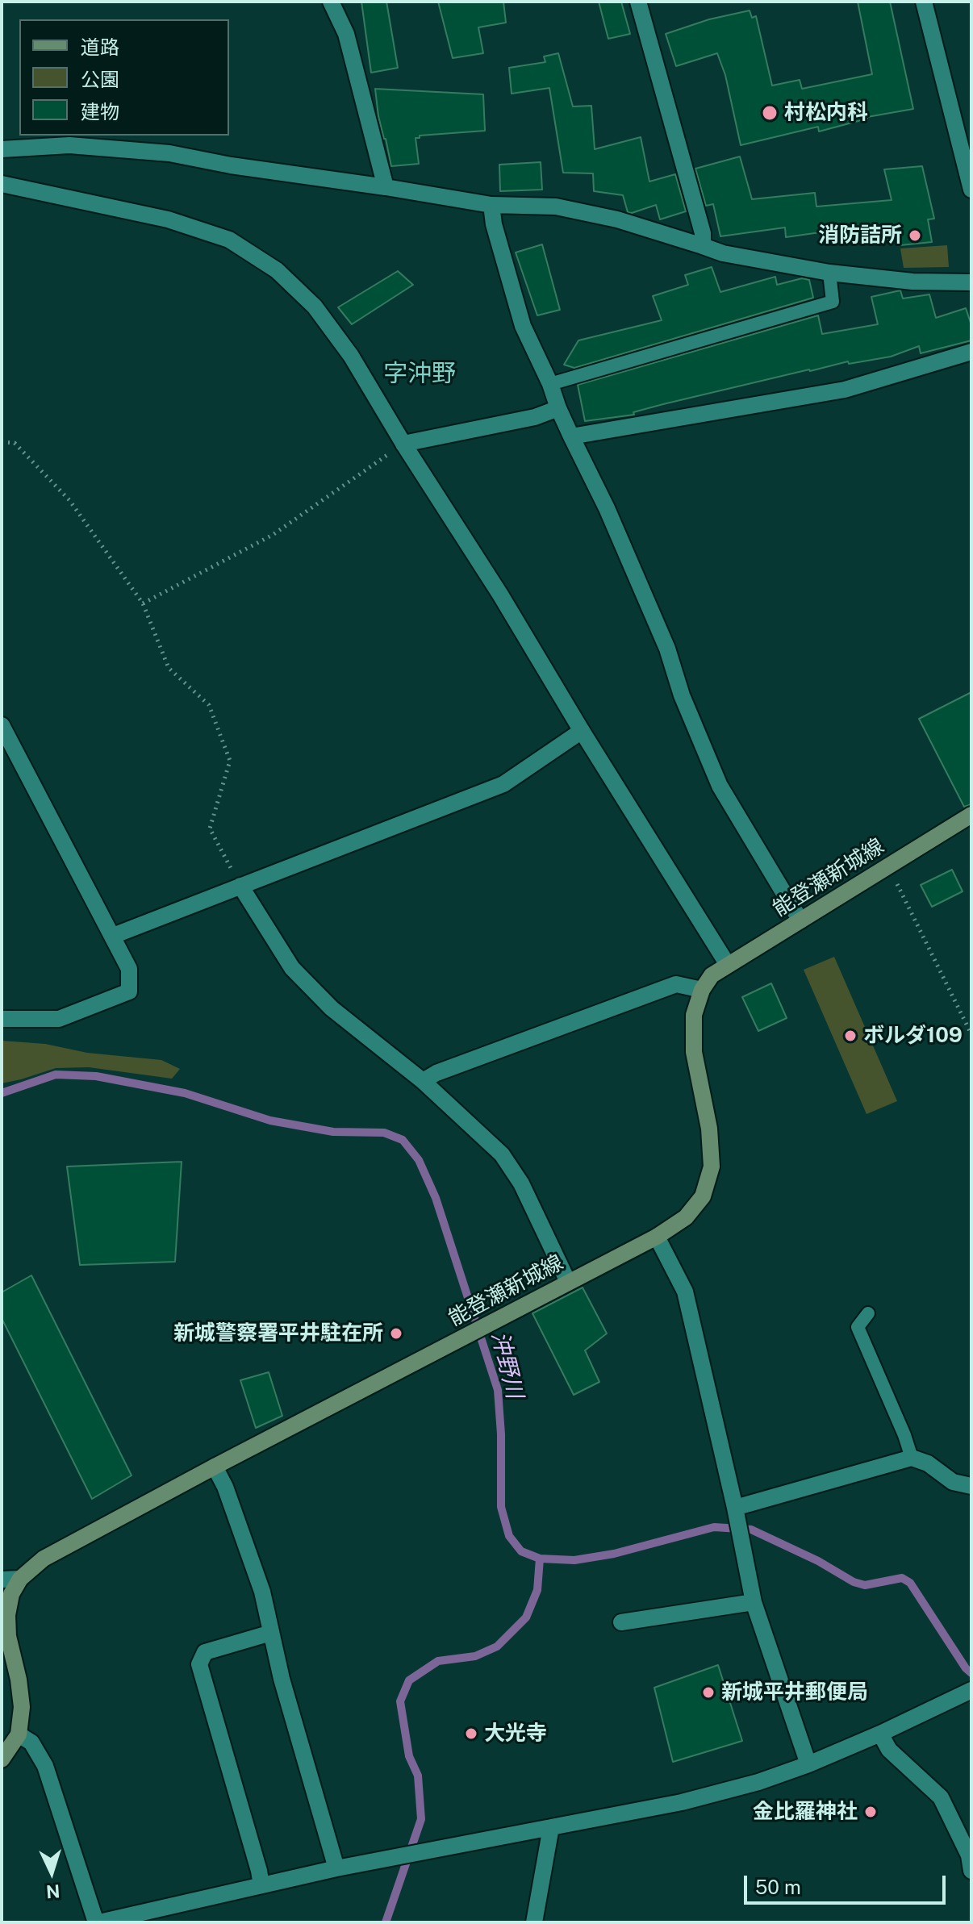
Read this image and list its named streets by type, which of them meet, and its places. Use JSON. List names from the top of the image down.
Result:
{
  "streets": {
    "main road": ["能登瀬新城線"]
  },
  "districts": ["字沖野"],
  "water": ["沖野川"],
  "places": [
    "村松内科",
    "消防詰所",
    "ボルダ109",
    "新城警察署平井駐在所",
    "新城平井郵便局",
    "大光寺",
    "金比羅神社"
  ],
  "legend": ["道路", "公園", "建物"],
  "scale_bar": "50 m",
  "north": "bottom"
}
